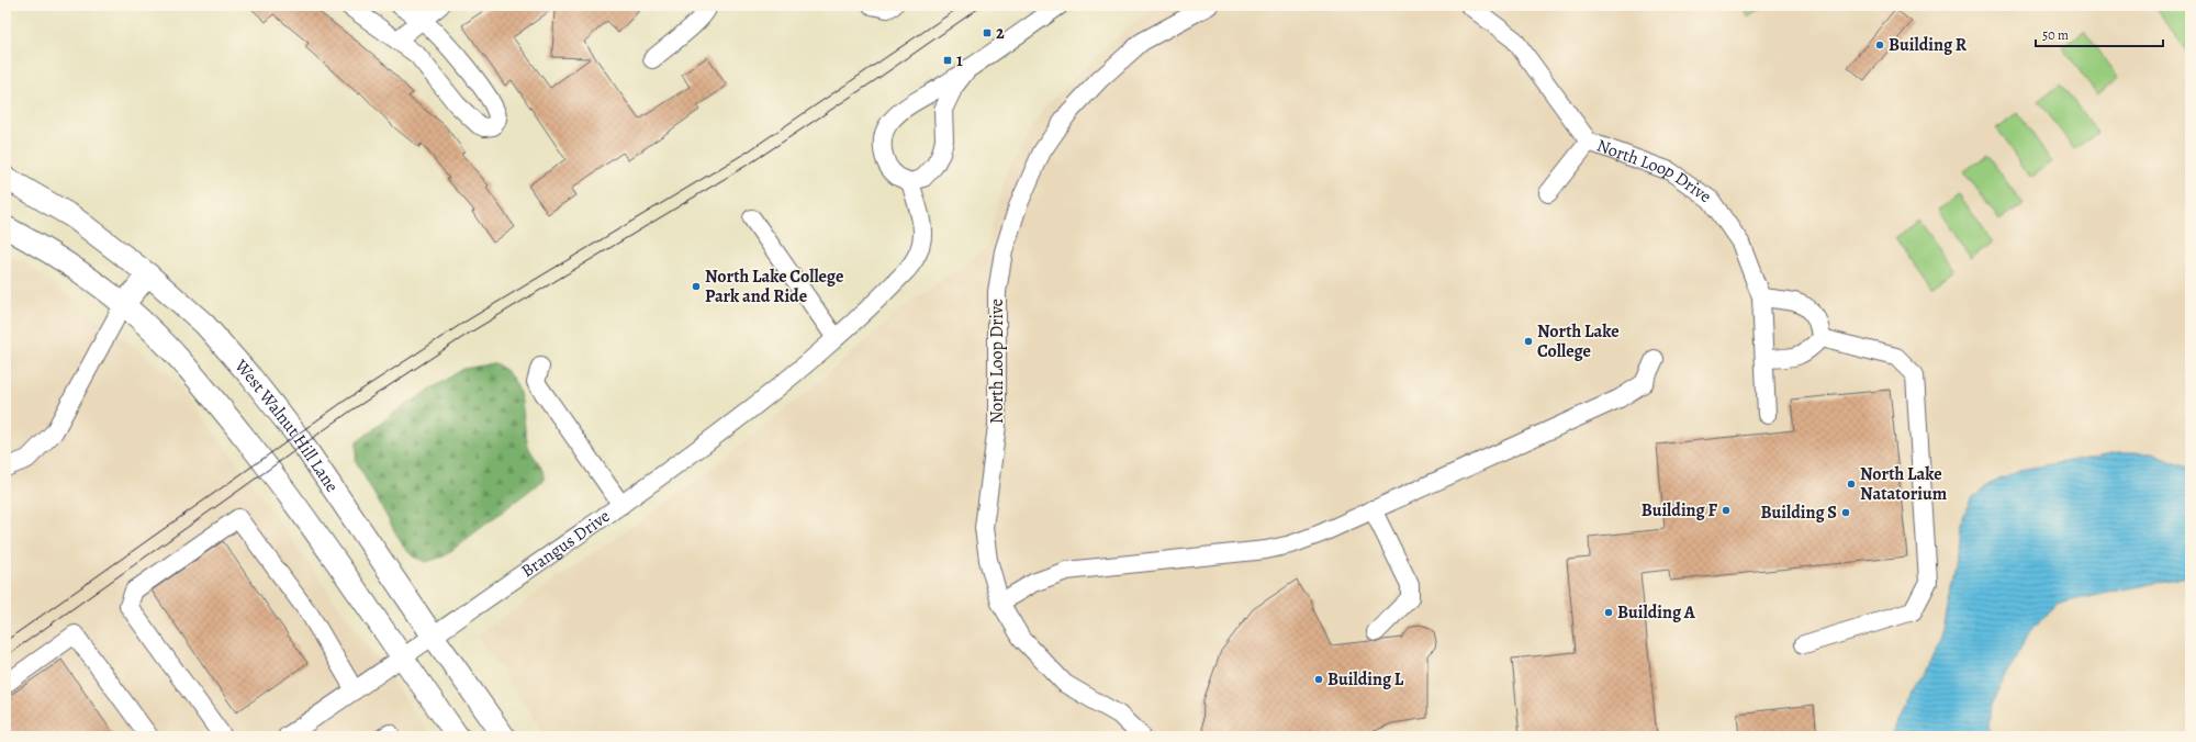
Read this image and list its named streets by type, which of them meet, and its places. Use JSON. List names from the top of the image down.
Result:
{
  "streets": {
    "main road": ["West Walnut Hill Lane"],
    "street": ["North Loop Drive", "Brangus Drive"]
  },
  "crossings": [
    ["West Walnut Hill Lane", "Brangus Drive"]
  ],
  "places": {
    "transit": ["2", "1"],
    "other": [
      "Building R",
      "North Lake College Park and Ride",
      "North Lake College",
      "North Lake Natatorium",
      "Building F",
      "Building S",
      "Building A",
      "Building L"
    ]
  },
  "scale_bar": "50 m"
}
